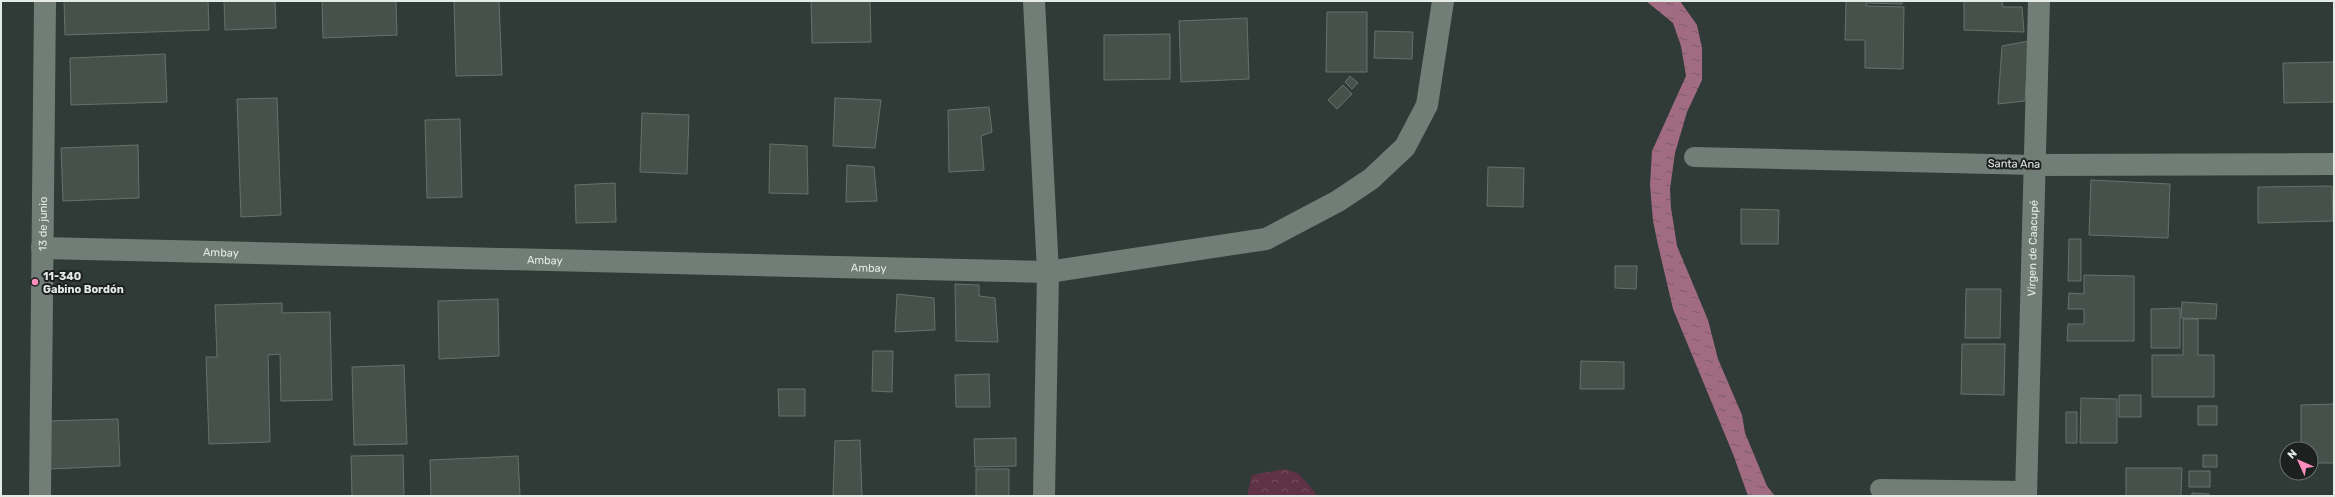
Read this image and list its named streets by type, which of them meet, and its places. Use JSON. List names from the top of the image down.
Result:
{
  "streets": {
    "street": [
      "Santa Ana",
      "13 de junio",
      "Virgen de Caacupé",
      "Ambay"
    ]
  },
  "crossings": [
    ["Santa Ana", "Virgen de Caacupé"],
    ["13 de junio", "Ambay"]
  ],
  "places": ["11-340 Gabino Bordón"],
  "north": "top left"
}
